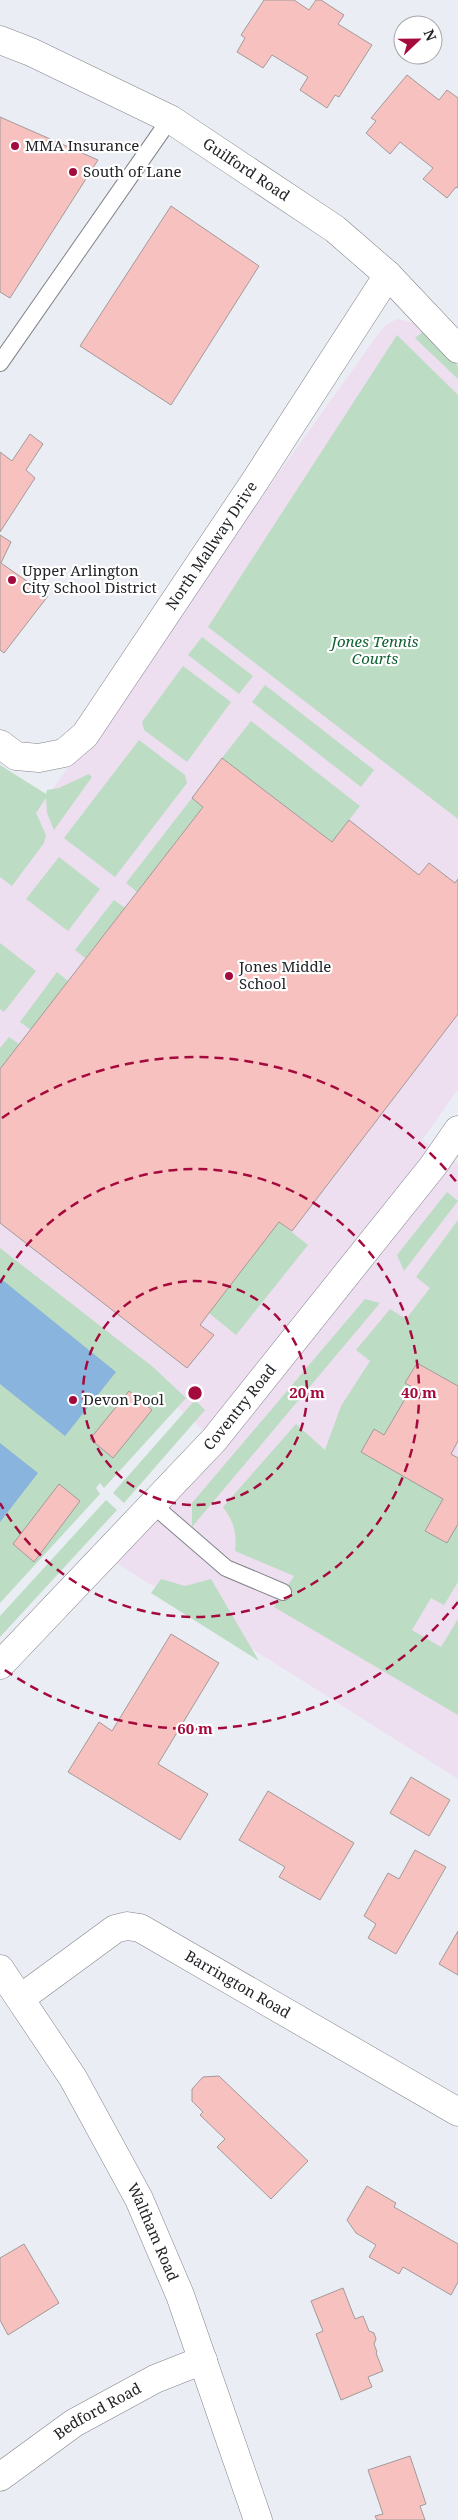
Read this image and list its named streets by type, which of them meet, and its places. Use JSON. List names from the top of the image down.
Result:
{
  "streets": {
    "street": [
      "Guilford Road",
      "North Mallway Drive",
      "Coventry Road",
      "Barrington Road",
      "Waltham Road",
      "Bedford Road"
    ]
  },
  "crossings": [
    ["Guilford Road", "North Mallway Drive"],
    ["Barrington Road", "Waltham Road"],
    ["Waltham Road", "Bedford Road"]
  ],
  "parks": ["Jones Tennis Courts"],
  "places": [
    "MMA Insurance",
    "South of Lane",
    "Upper Arlington City School District",
    "Jones Middle School",
    "Devon Pool"
  ],
  "north": "right",
  "rings": ["20 m", "40 m", "60 m"]
}
